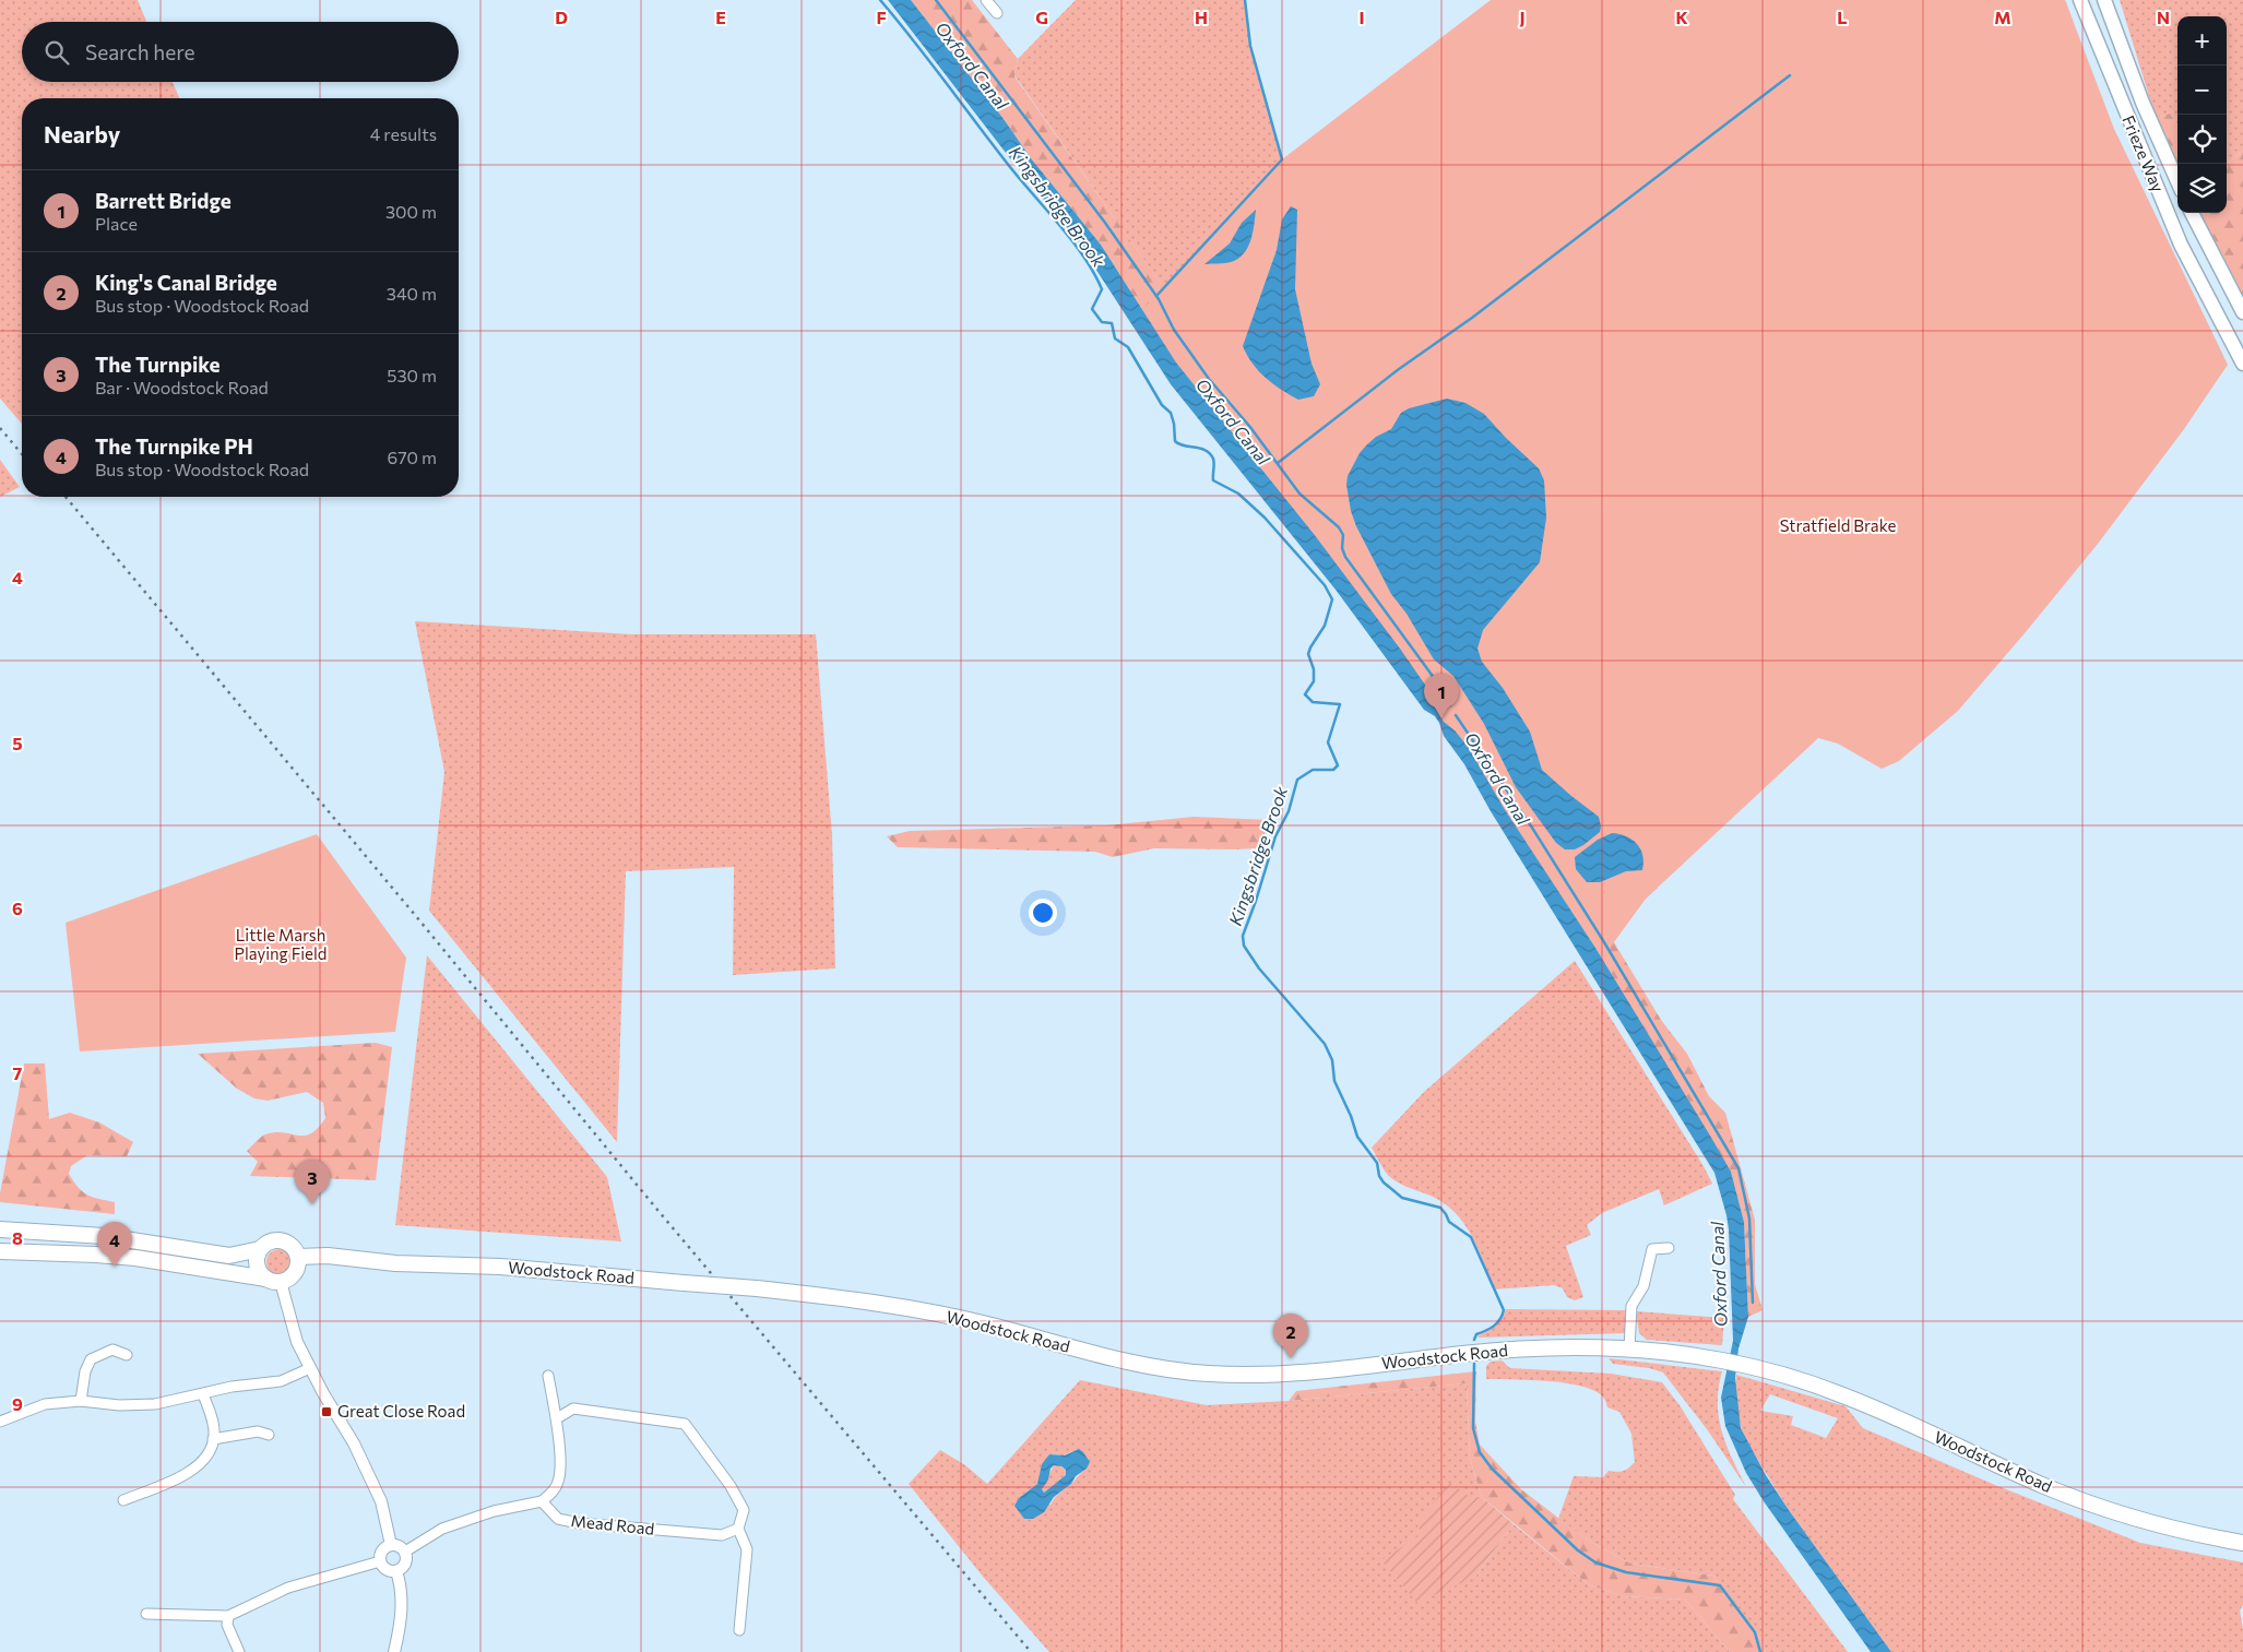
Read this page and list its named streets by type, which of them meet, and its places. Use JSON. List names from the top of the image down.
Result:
{
  "streets": {
    "highway": ["Woodstock Road"],
    "main road": ["Frieze Way"],
    "street": ["Mead Road"]
  },
  "water": ["Oxford Canal", "Kingsbridge Brook"],
  "parks": ["Stratfield Brake", "Little Marsh Playing Field"],
  "places": {
    "transit": ["Great Close Road"]
  },
  "page": {
    "map_buttons": ["+", "−"],
    "search": "Search here",
    "heading": ["Nearby", "4 results"],
    "list": [
      {
        "mark": "1",
        "name": "Barrett Bridge",
        "note": "Place",
        "value": "300 m"
      },
      {
        "mark": "2",
        "name": "King's Canal Bridge",
        "note": "Bus stop · Woodstock Road",
        "value": "340 m"
      },
      {
        "mark": "3",
        "name": "The Turnpike",
        "note": "Bar · Woodstock Road",
        "value": "530 m"
      },
      {
        "mark": "4",
        "name": "The Turnpike PH",
        "note": "Bus stop · Woodstock Road",
        "value": "670 m"
      }
    ],
    "pins": [
      "1",
      "3",
      "4",
      "2"
    ]
  },
  "grid": {
    "columns": [
      "D",
      "E",
      "F",
      "G",
      "H",
      "I",
      "J",
      "K",
      "L",
      "M",
      "N"
    ],
    "rows": [
      "4",
      "5",
      "6",
      "7",
      "8",
      "9"
    ]
  }
}
